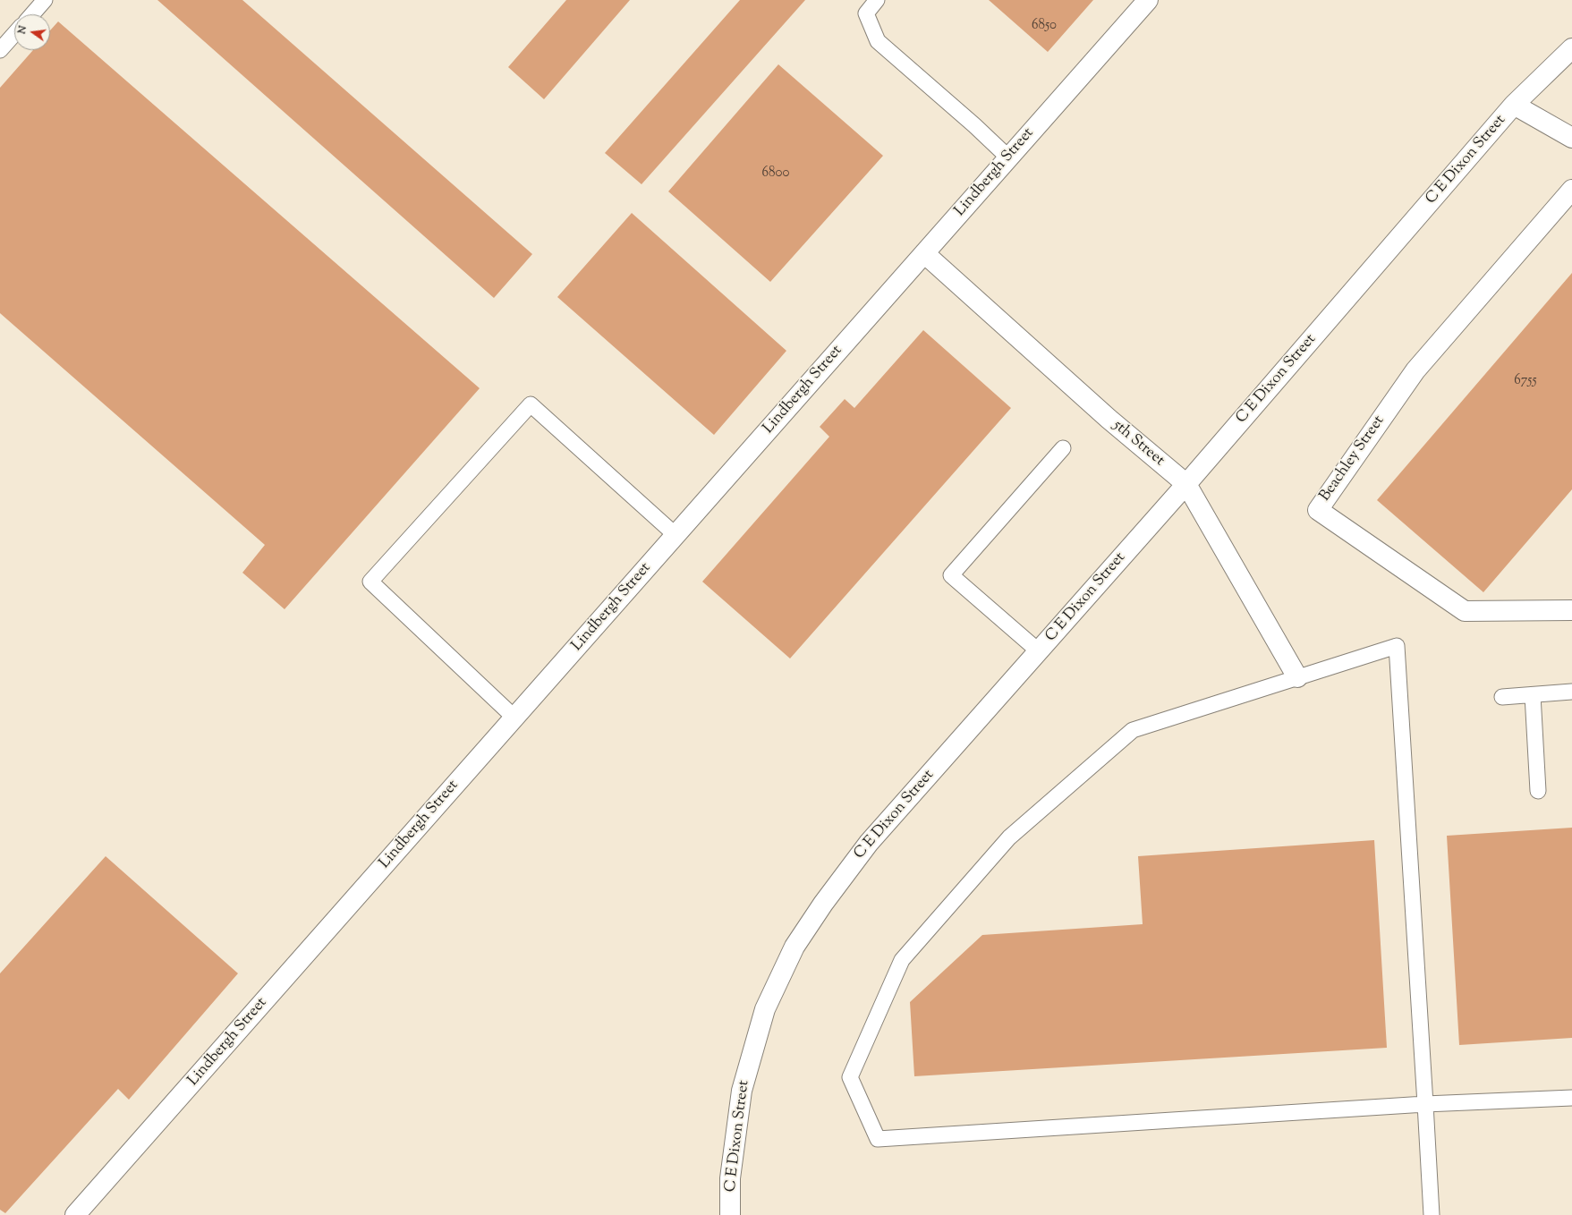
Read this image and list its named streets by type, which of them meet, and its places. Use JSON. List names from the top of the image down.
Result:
{
  "streets": {
    "street": [
      "C E Dixon Street",
      "Lindbergh Street",
      "5th Street",
      "Beachley Street"
    ]
  },
  "crossings": [
    ["C E Dixon Street", "5th Street"],
    ["Lindbergh Street", "5th Street"]
  ],
  "house_numbers": ["6850", "6800", "6755"],
  "north": "left"
}
